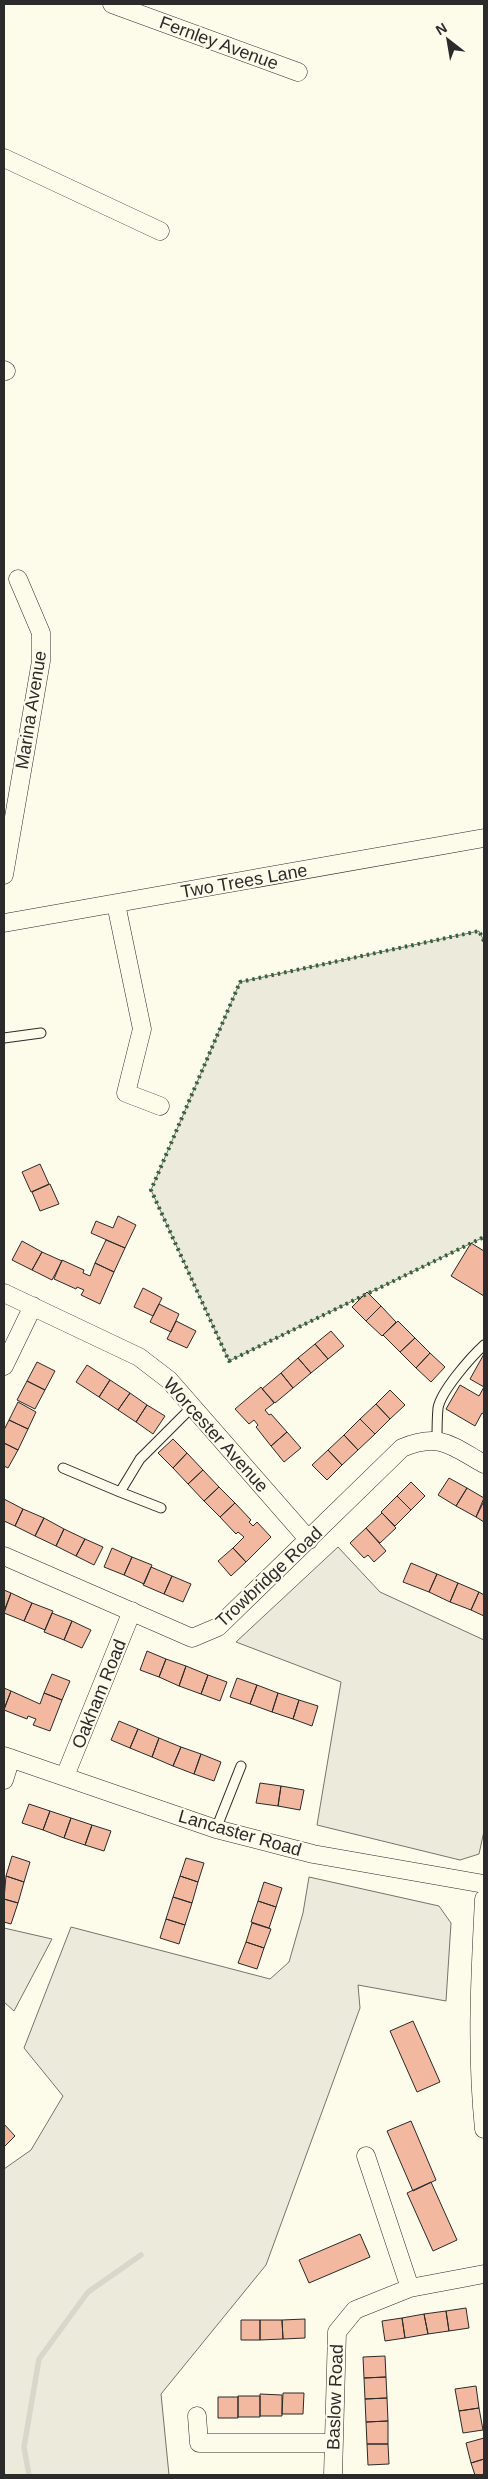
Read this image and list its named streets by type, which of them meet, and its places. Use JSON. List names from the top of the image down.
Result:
{
  "streets": {
    "street": [
      "Fernley Avenue",
      "Marina Avenue",
      "Two Trees Lane",
      "Worcester Avenue",
      "Trowbridge Road",
      "Oakham Road",
      "Lancaster Road",
      "Baslow Road"
    ]
  },
  "crossings": [
    ["Worcester Avenue", "Trowbridge Road"],
    ["Trowbridge Road", "Oakham Road"],
    ["Oakham Road", "Lancaster Road"]
  ],
  "north": "top left"
}
